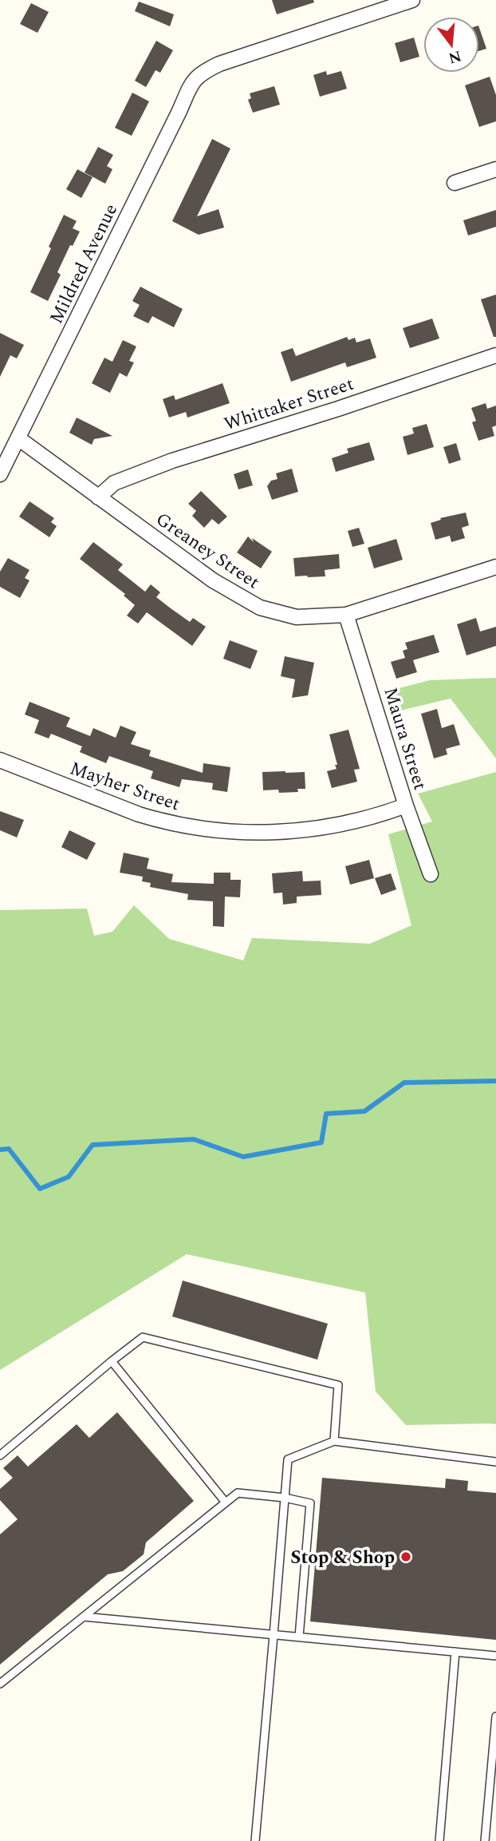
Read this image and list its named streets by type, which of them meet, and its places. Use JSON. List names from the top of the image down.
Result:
{
  "streets": {
    "street": [
      "Mildred Avenue",
      "Whittaker Street",
      "Greaney Street",
      "Maura Street",
      "Mayher Street"
    ]
  },
  "crossings": [
    ["Mildred Avenue", "Greaney Street"],
    ["Whittaker Street", "Greaney Street"],
    ["Greaney Street", "Maura Street"],
    ["Maura Street", "Mayher Street"]
  ],
  "places": ["Stop & Shop"],
  "north": "bottom"
}
